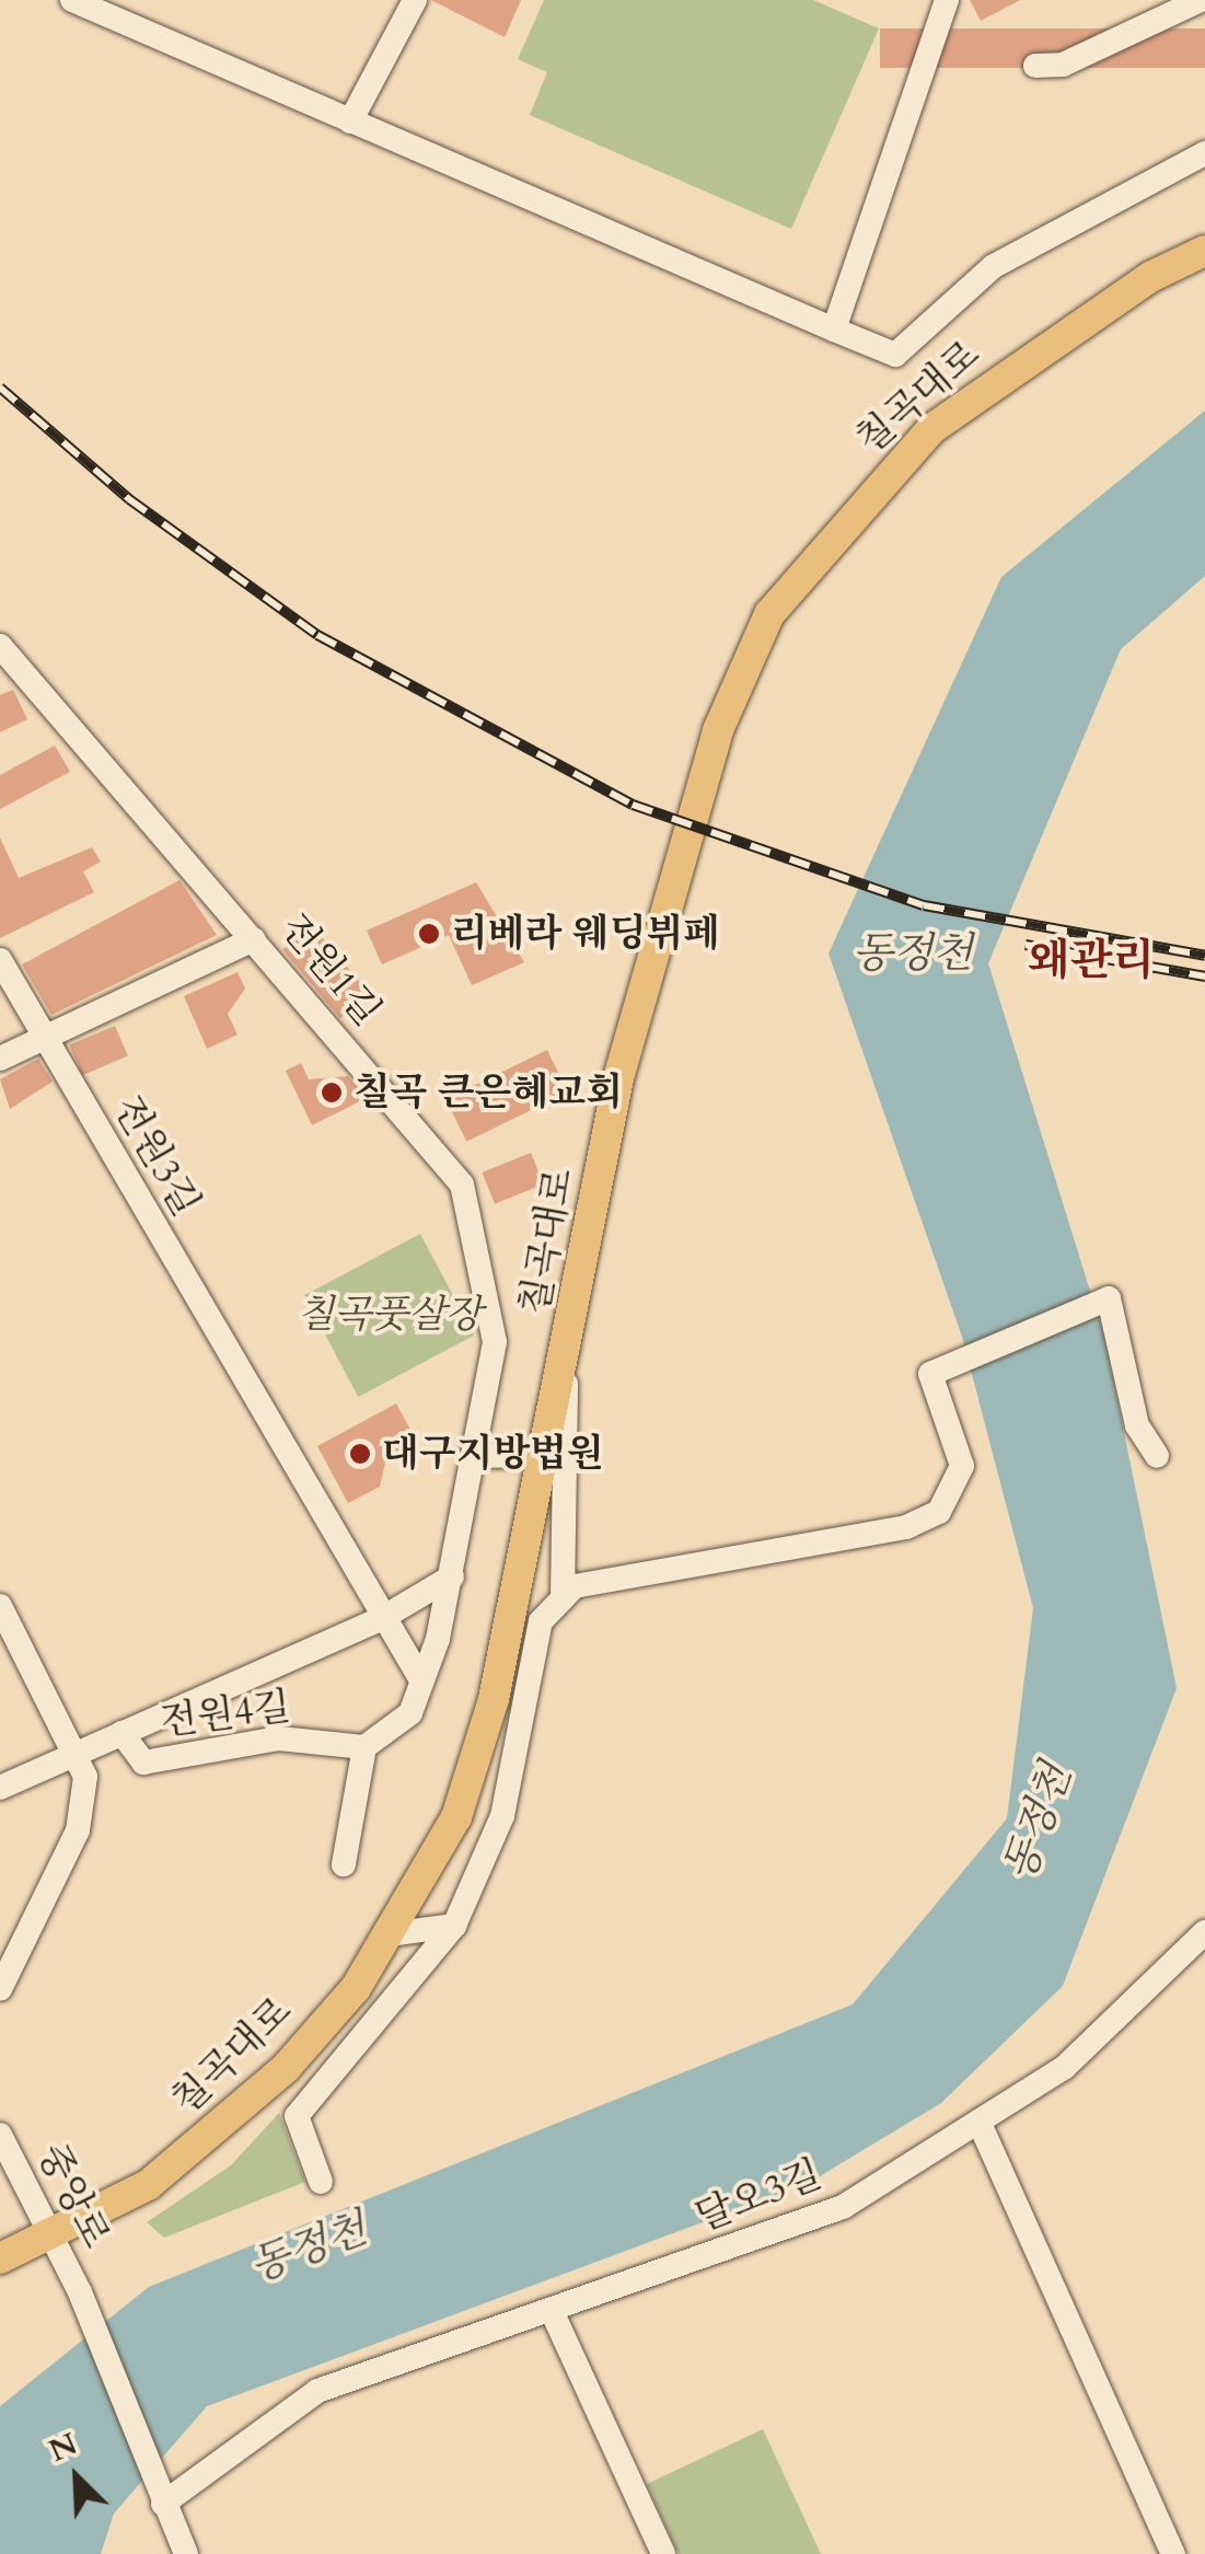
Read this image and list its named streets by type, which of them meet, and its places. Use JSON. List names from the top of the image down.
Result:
{
  "streets": {
    "main road": ["칠곡대로"],
    "street": [
      "전원1길",
      "전원3길",
      "전원4길",
      "중앙로",
      "달오3길"
    ]
  },
  "crossings": [
    ["칠곡대로", "중앙로"],
    ["전원1길", "전원4길"],
    ["전원3길", "전원4길"],
    ["중앙로", "달오3길"]
  ],
  "districts": ["왜관리"],
  "water": ["동정천"],
  "parks": ["칠곡풋살장"],
  "places": ["리베라 웨딩뷔페", "칠곡 큰은혜교회", "대구지방법원"],
  "north": "top left"
}
